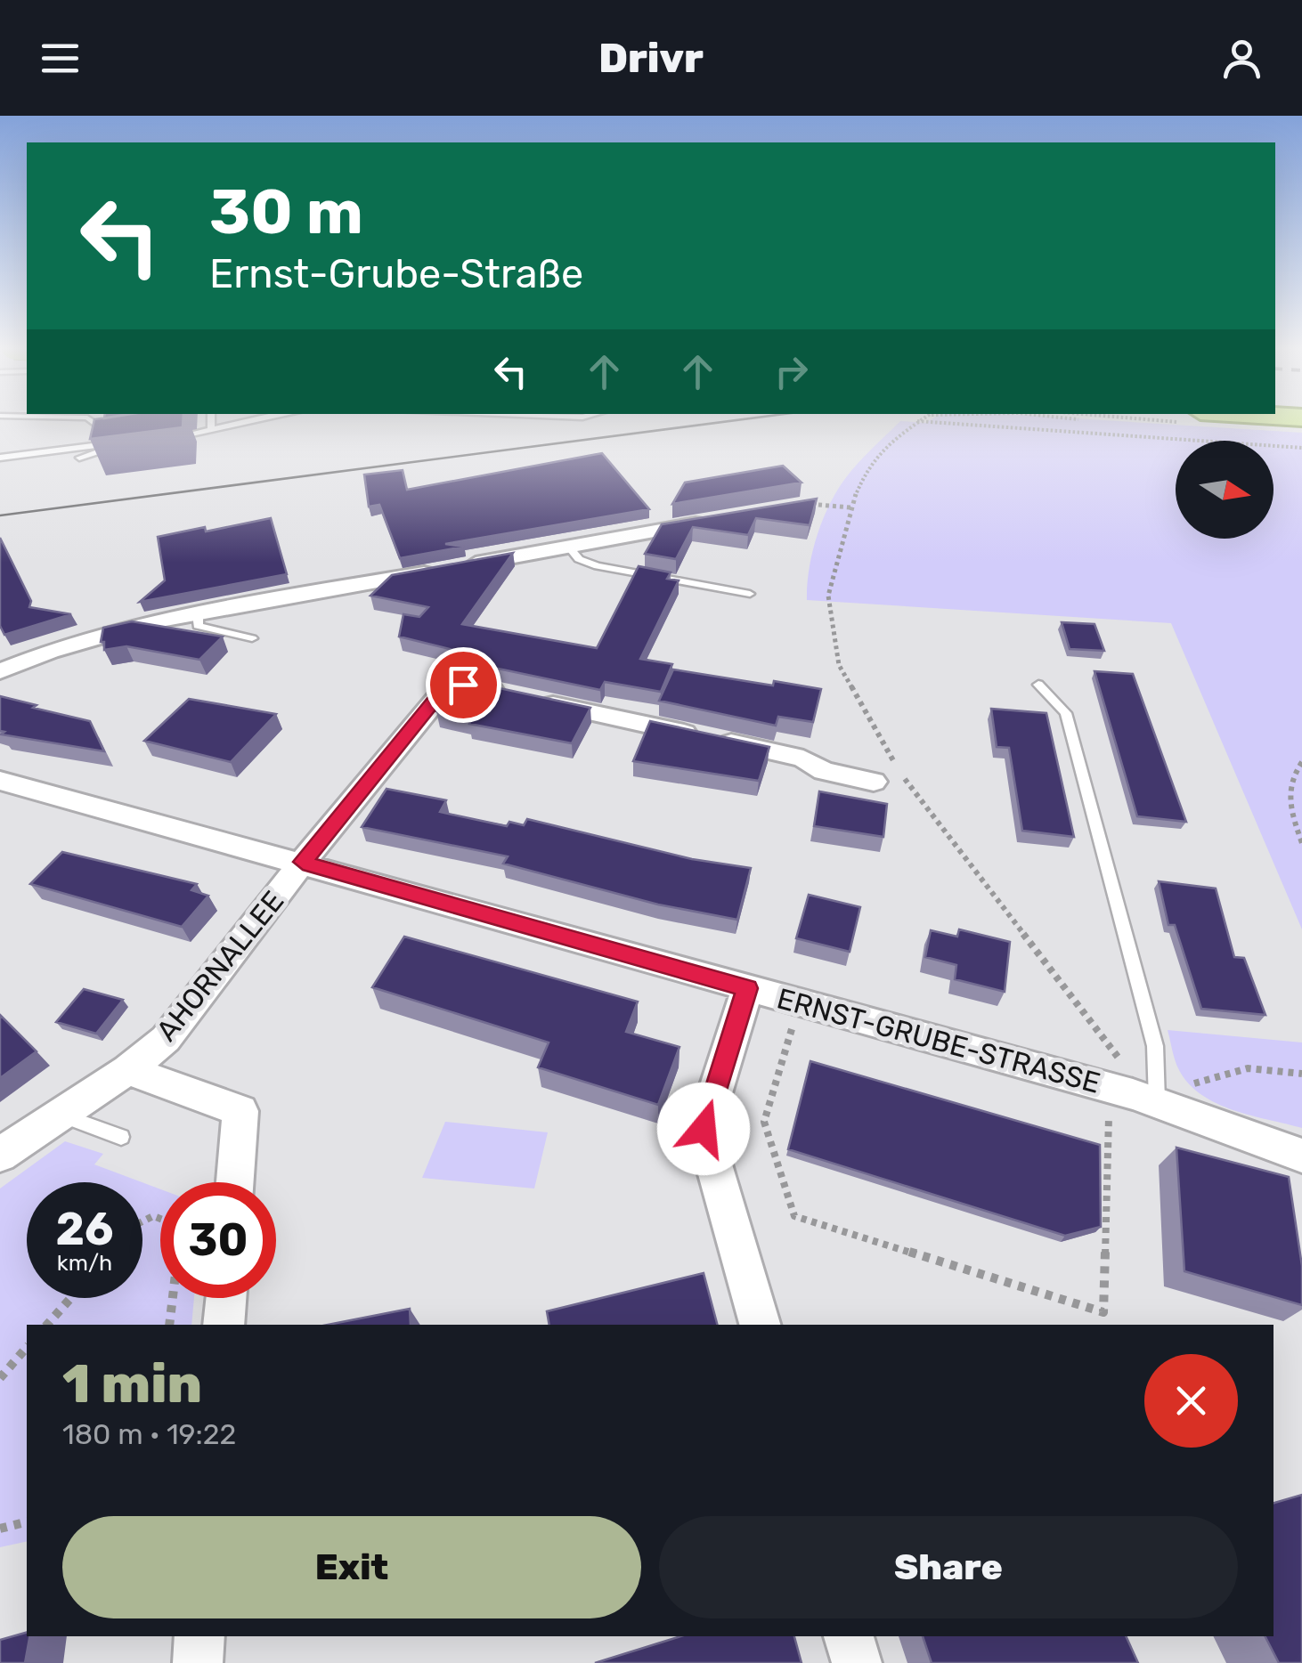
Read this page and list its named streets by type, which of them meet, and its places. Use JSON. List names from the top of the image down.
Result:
{
  "streets": {
    "street": ["AHORNALLEE", "ERNST-GRUBE-STRASSE"]
  },
  "crossings": [
    ["AHORNALLEE", "ERNST-GRUBE-STRASSE"]
  ],
  "north": "right",
  "page": {
    "header": "Drivr",
    "turn": ["30 m", "Ernst-Grube-Straße"],
    "speed": "26 km/h",
    "limit": "30",
    "heading": ["1 min", "180 m · 19:22"],
    "buttons": ["Exit", "Share"]
  }
}
